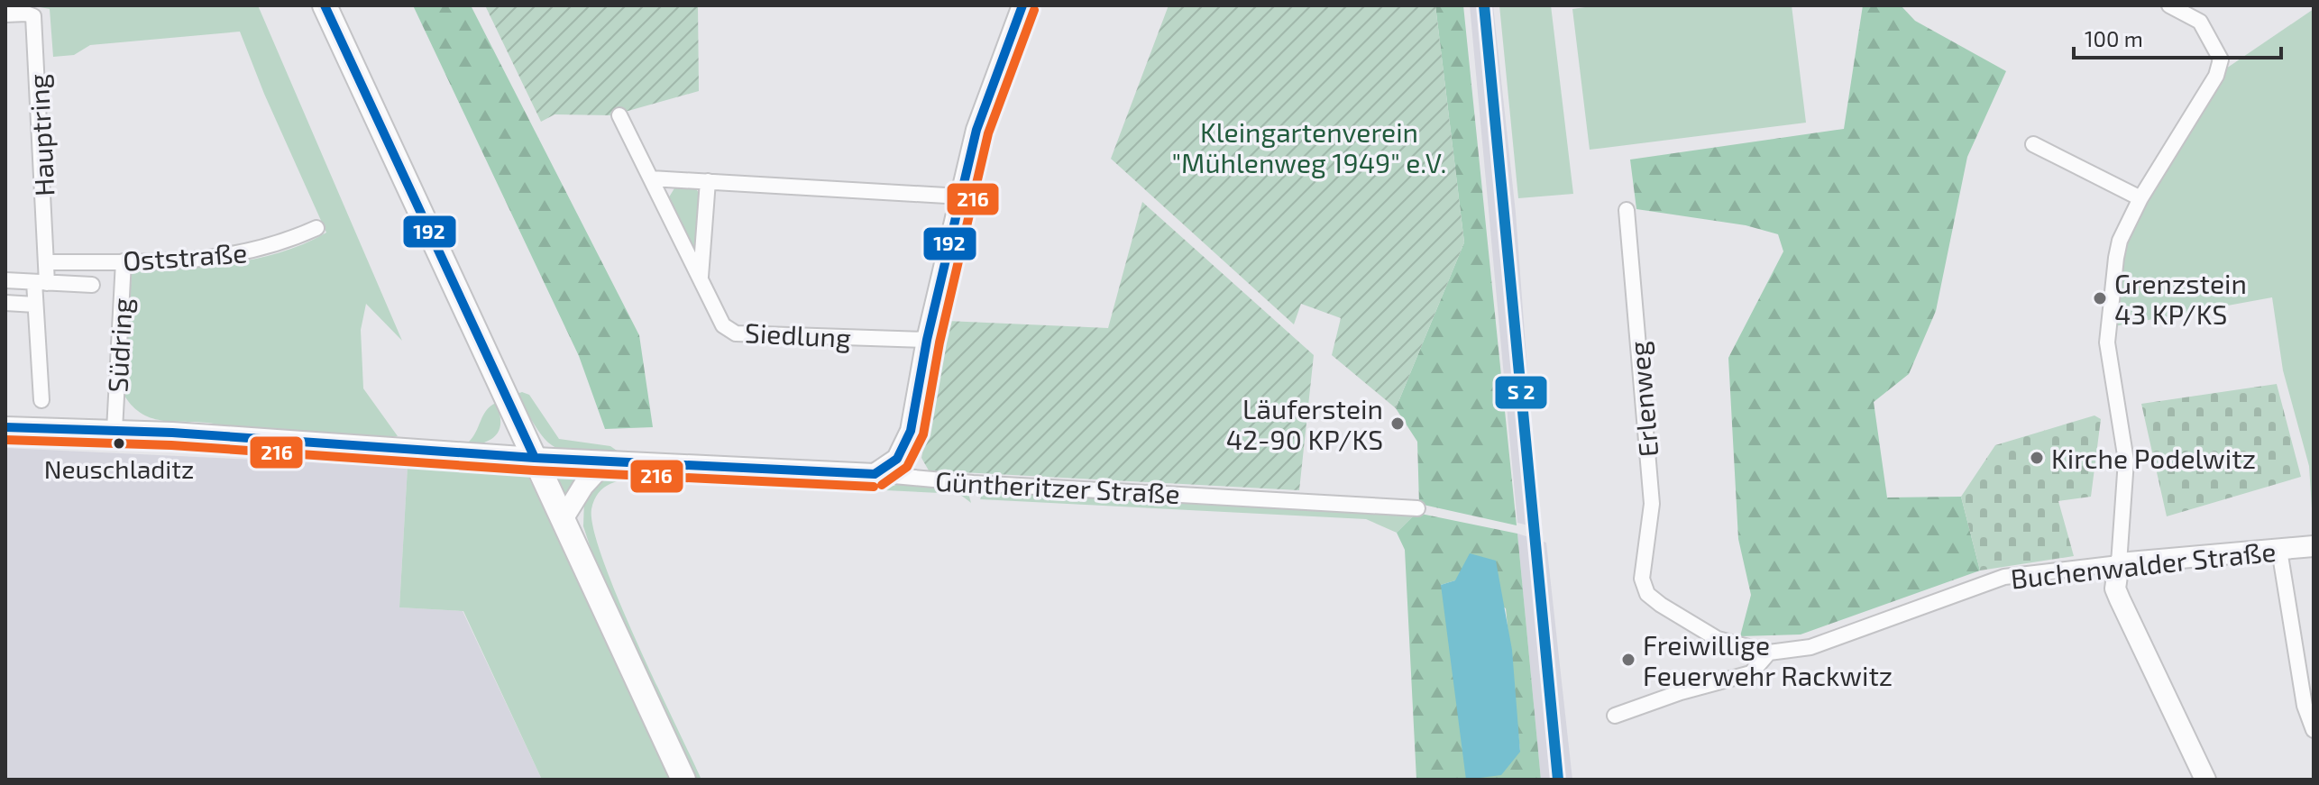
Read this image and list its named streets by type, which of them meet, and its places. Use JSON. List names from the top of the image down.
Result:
{
  "streets": {
    "street": [
      "Hauptring",
      "Oststraße",
      "Siedlung",
      "Südring",
      "Erlenweg",
      "Güntheritzer Straße",
      "Buchenwalder Straße"
    ]
  },
  "crossings": [
    ["Hauptring", "Oststraße"],
    ["Hauptring", "Südring"],
    ["Oststraße", "Südring"],
    ["Südring", "Güntheritzer Straße"],
    ["Erlenweg", "Buchenwalder Straße"]
  ],
  "parks": ["Kleingartenverein \"Mühlenweg 1949\" e.V."],
  "places": [
    "Grenzstein 43 KP/KS",
    "Läuferstein 42-90 KP/KS",
    "Neuschladitz",
    "Kirche Podelwitz",
    "Freiwillige Feuerwehr Rackwitz"
  ],
  "lines": ["transit line 192", "transit line 216"],
  "scale_bar": "100 m"
}
